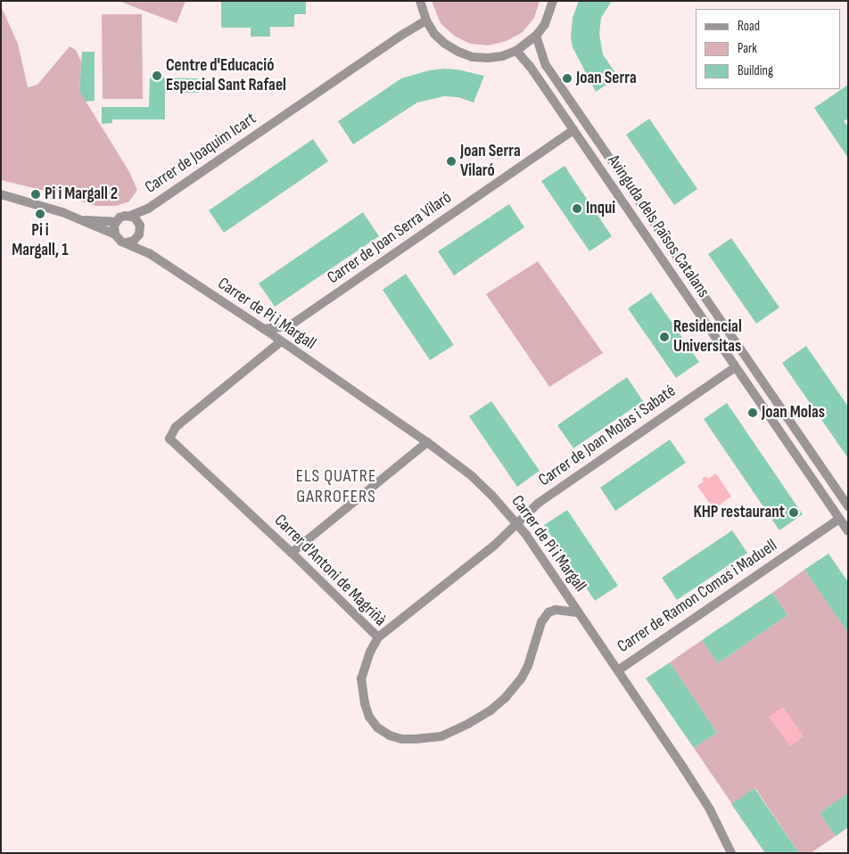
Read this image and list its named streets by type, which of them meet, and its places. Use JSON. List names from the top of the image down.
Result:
{
  "streets": {
    "street": [
      "Carrer de Joaquim Icart",
      "Avinguda dels Països Catalans",
      "Carrer de Joan Serra Vilaró",
      "Carrer de Pi i Margall",
      "Carrer de Joan Molas i Sabaté",
      "Carrer d'Antoni de Magriñà",
      "Carrer de Ramon Comas i Maduell"
    ]
  },
  "crossings": [
    ["Carrer de Joaquim Icart", "Carrer de Pi i Margall"],
    ["Avinguda dels Països Catalans", "Carrer de Joan Serra Vilaró"],
    ["Avinguda dels Països Catalans", "Carrer de Joan Molas i Sabaté"],
    ["Avinguda dels Països Catalans", "Carrer de Ramon Comas i Maduell"],
    ["Carrer de Joan Serra Vilaró", "Carrer de Pi i Margall"],
    ["Carrer de Pi i Margall", "Carrer de Joan Molas i Sabaté"],
    ["Carrer de Pi i Margall", "Carrer d'Antoni de Magriñà"],
    ["Carrer de Pi i Margall", "Carrer de Ramon Comas i Maduell"],
    ["Carrer de Joan Molas i Sabaté", "Carrer d'Antoni de Magriñà"]
  ],
  "districts": ["ELS QUATRE GARROFERS"],
  "places": [
    "Centre d'Educació Especial Sant Rafael",
    "Joan Serra",
    "Joan Serra Vilaró",
    "Pi i Margall 2",
    "Inqui",
    "Pi i Margall, 1",
    "Residencial Universitas",
    "Joan Molas",
    "KHP restaurant"
  ],
  "legend": ["Road", "Park", "Building"]
}
